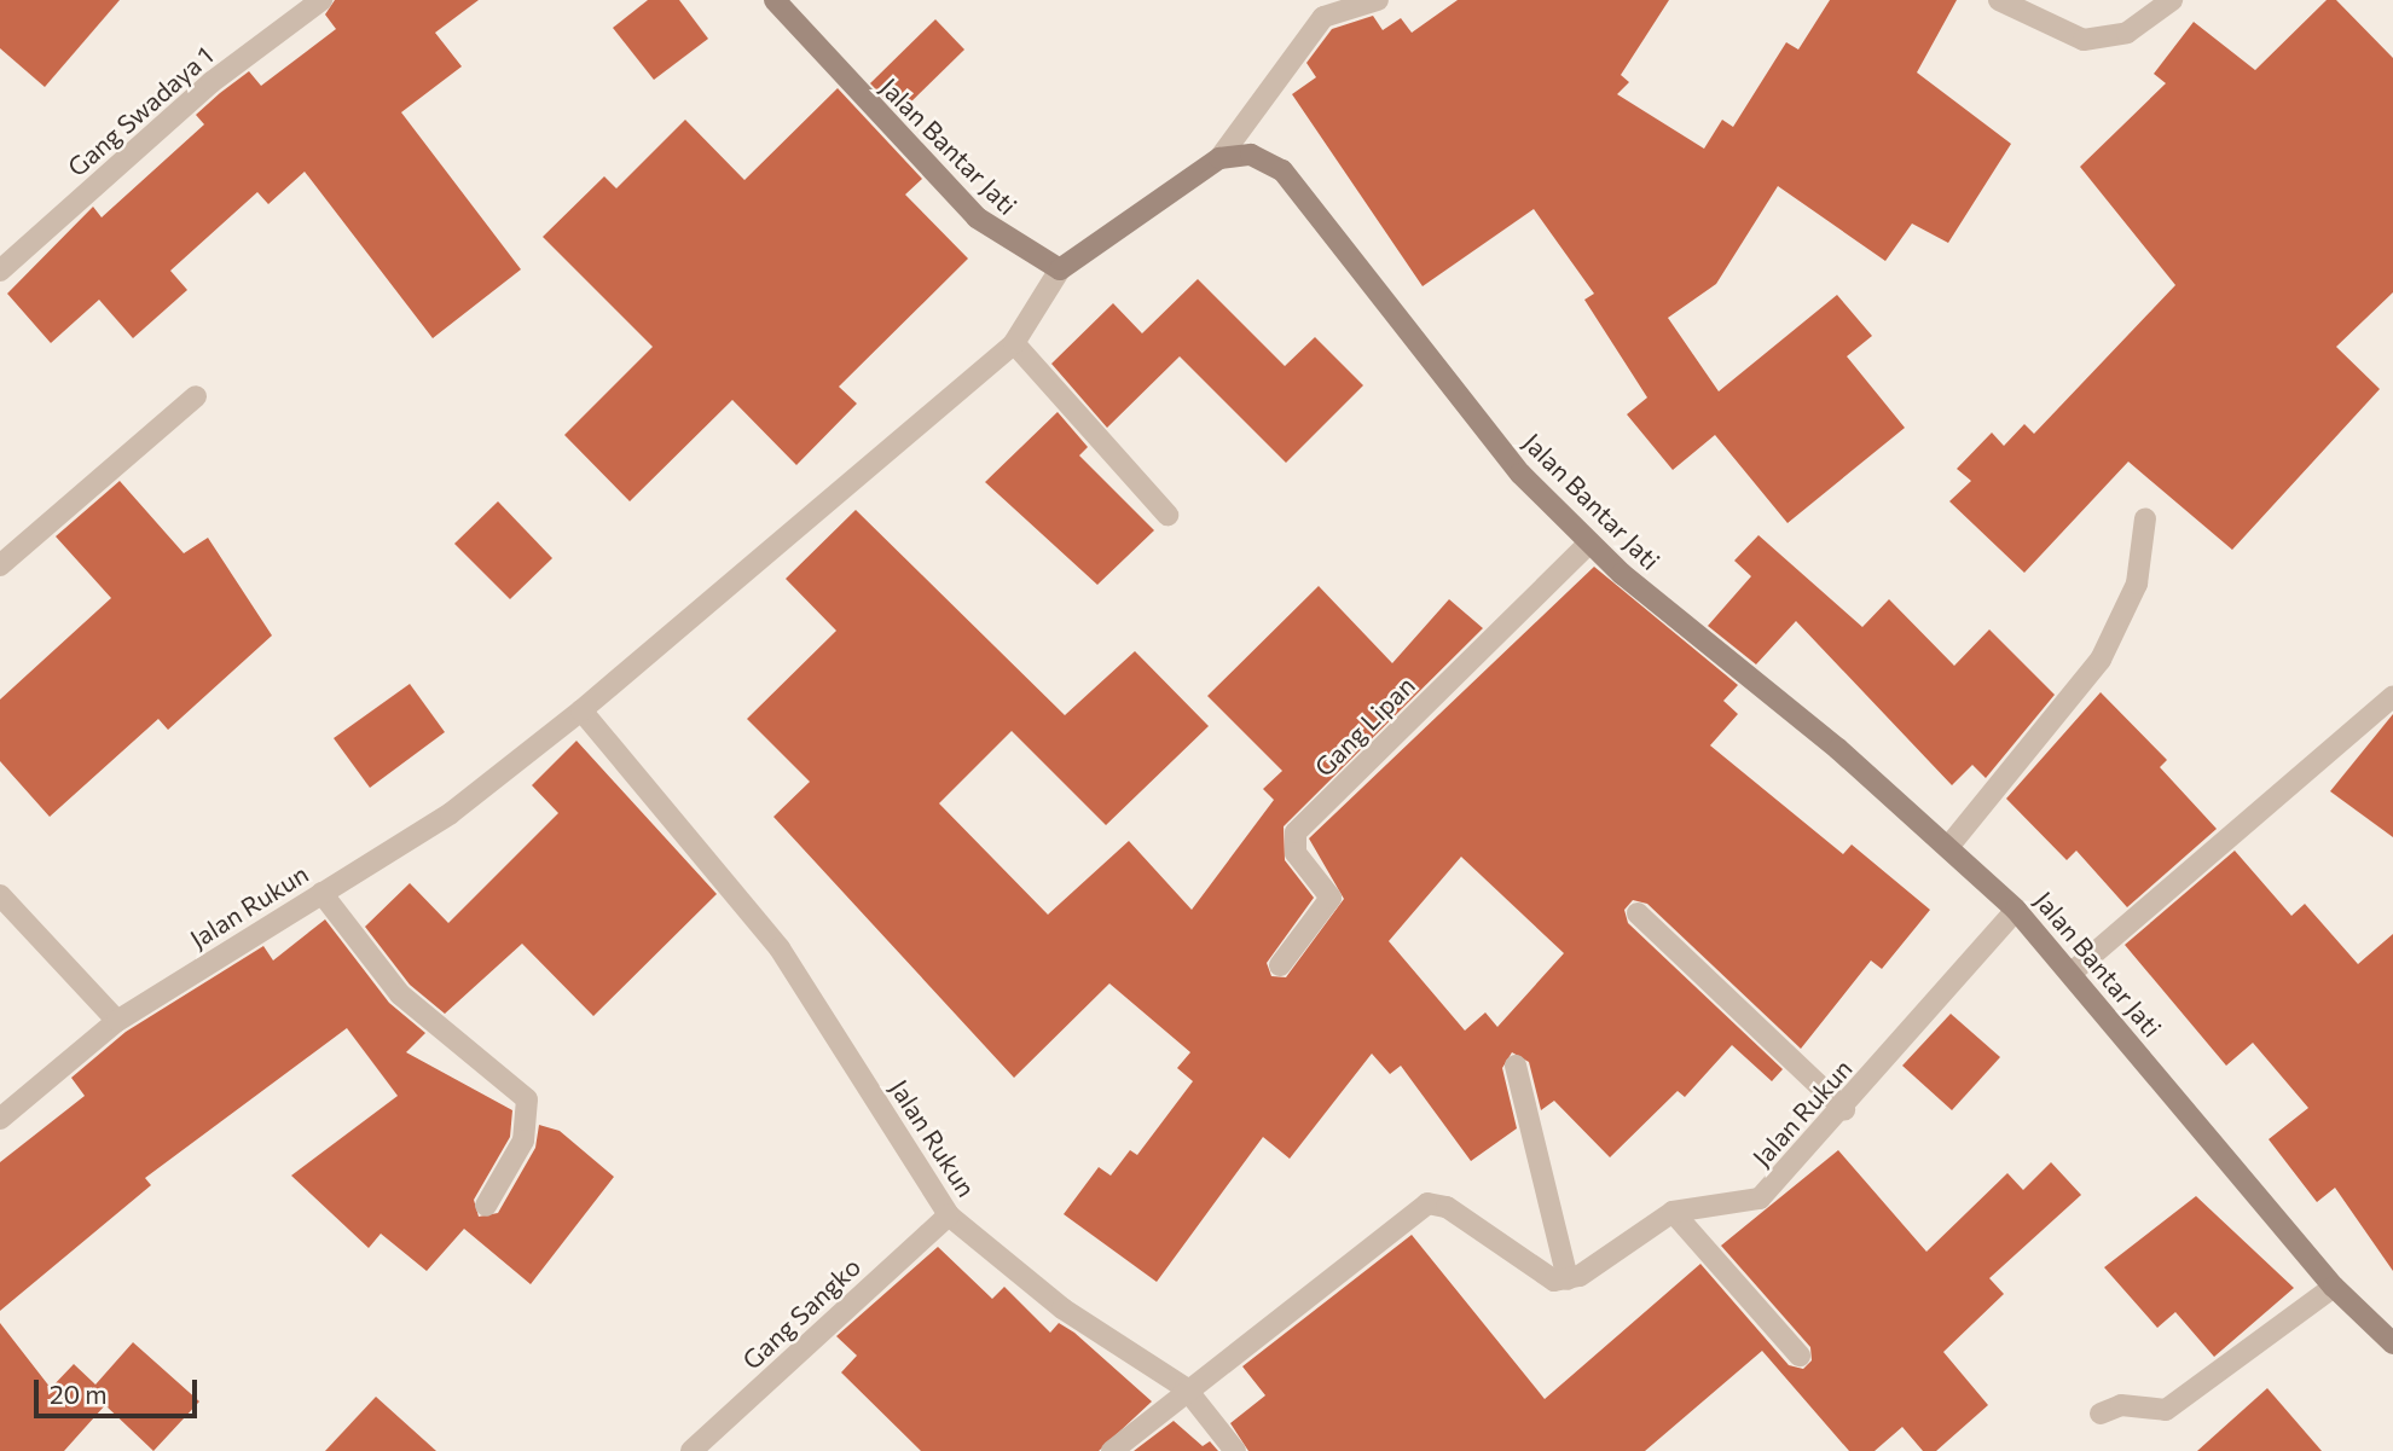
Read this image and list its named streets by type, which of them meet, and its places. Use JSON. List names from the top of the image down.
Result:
{
  "streets": {
    "street": [
      "Gang Swadaya 1",
      "Jalan Bantar Jati",
      "Gang Lipan",
      "Jalan Rukun",
      "Gang Sangko"
    ]
  },
  "crossings": [
    ["Jalan Bantar Jati", "Gang Lipan"],
    ["Jalan Bantar Jati", "Jalan Rukun"],
    ["Jalan Rukun", "Gang Sangko"]
  ],
  "scale_bar": "20 m"
}
